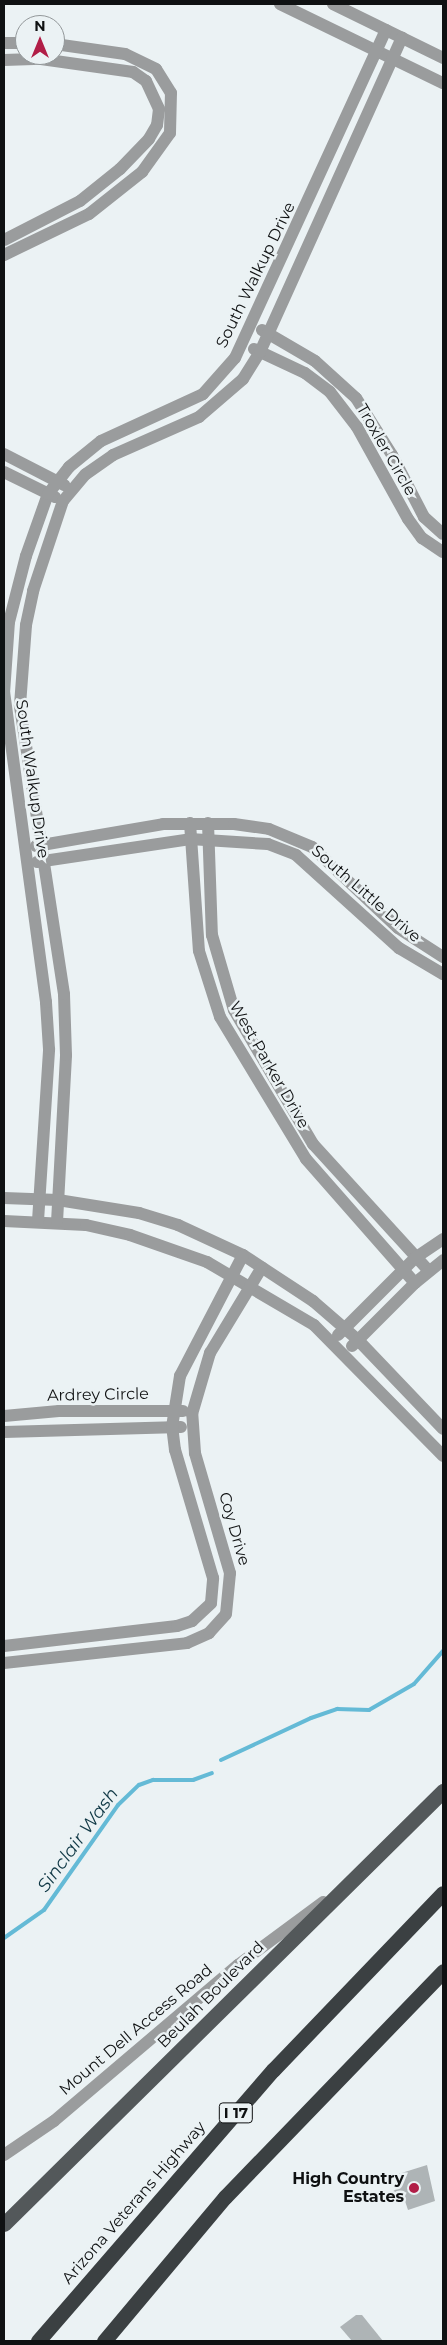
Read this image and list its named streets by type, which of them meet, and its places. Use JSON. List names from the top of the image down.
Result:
{
  "streets": {
    "highway": ["I 17", "Arizona Veterans Highway"],
    "main road": ["Beulah Boulevard"],
    "street": [
      "South Walkup Drive",
      "Troxler Circle",
      "South Little Drive",
      "West Parker Drive",
      "Ardrey Circle",
      "Coy Drive",
      "Mount Dell Access Road"
    ]
  },
  "crossings": [
    ["South Walkup Drive", "Troxler Circle"],
    ["South Walkup Drive", "South Little Drive"],
    ["South Little Drive", "West Parker Drive"],
    ["Ardrey Circle", "Coy Drive"],
    ["Beulah Boulevard", "Mount Dell Access Road"]
  ],
  "water": ["Sinclair Wash"],
  "places": ["High Country Estates"],
  "north": "top"
}
